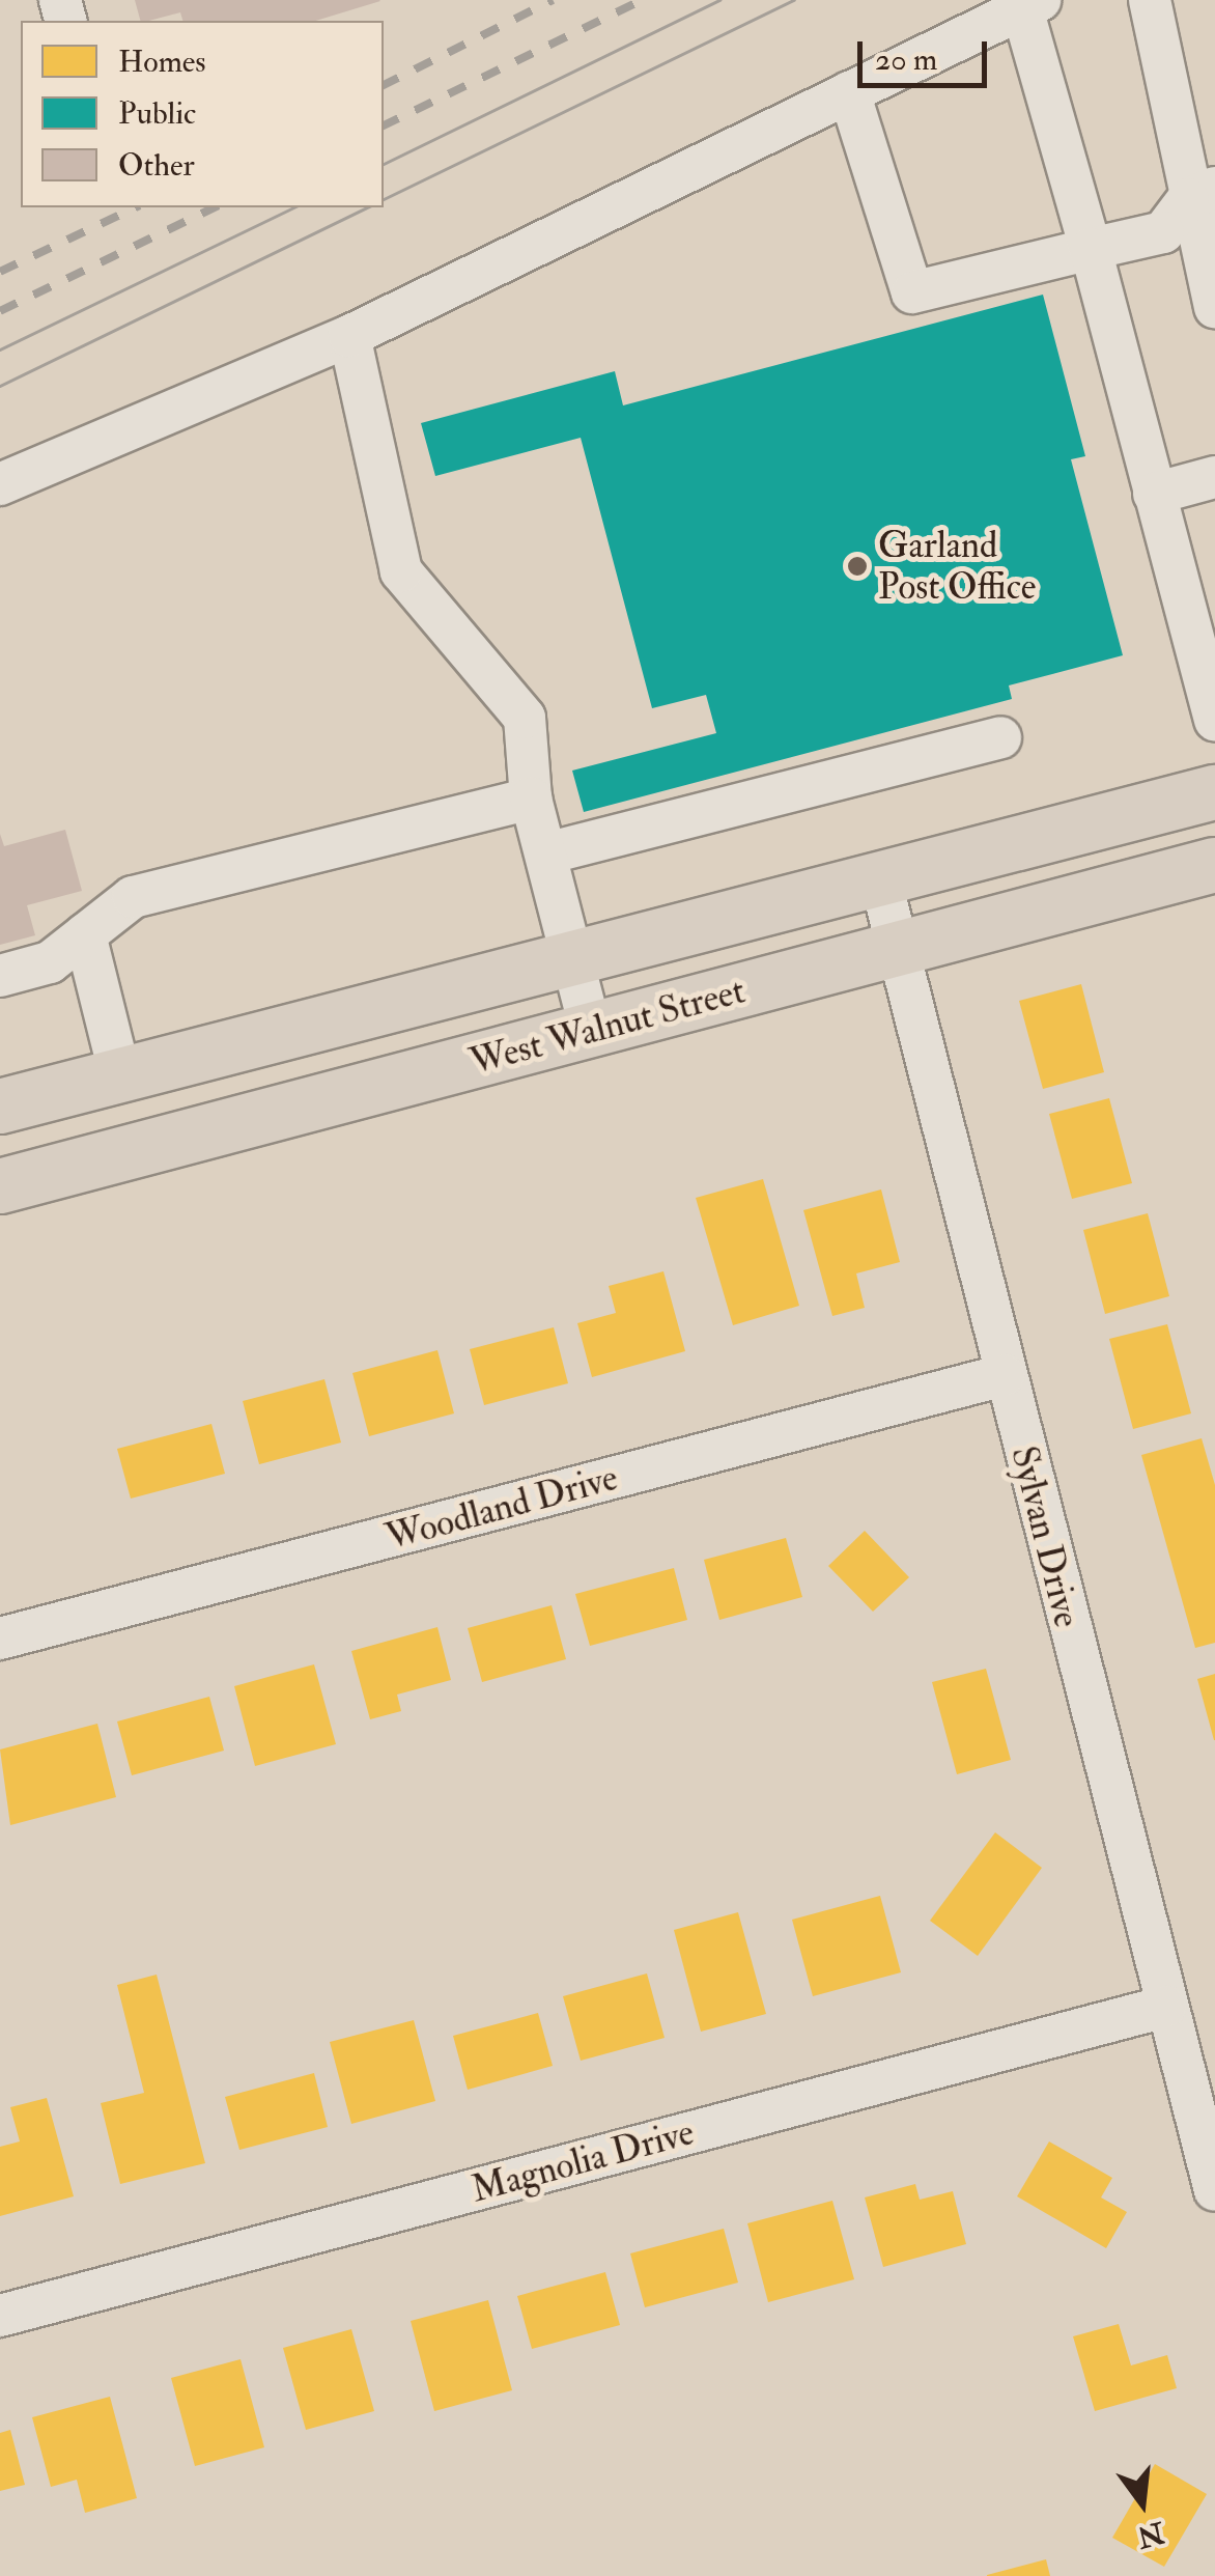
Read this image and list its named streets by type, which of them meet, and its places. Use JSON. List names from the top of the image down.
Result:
{
  "streets": {
    "main road": ["West Walnut Street"],
    "street": ["Woodland Drive", "Sylvan Drive", "Magnolia Drive"]
  },
  "crossings": [
    ["West Walnut Street", "Sylvan Drive"],
    ["Woodland Drive", "Sylvan Drive"],
    ["Sylvan Drive", "Magnolia Drive"]
  ],
  "places": ["Garland Post Office"],
  "legend": ["Homes", "Public", "Other"],
  "scale_bar": "20 m",
  "north": "bottom"
}
